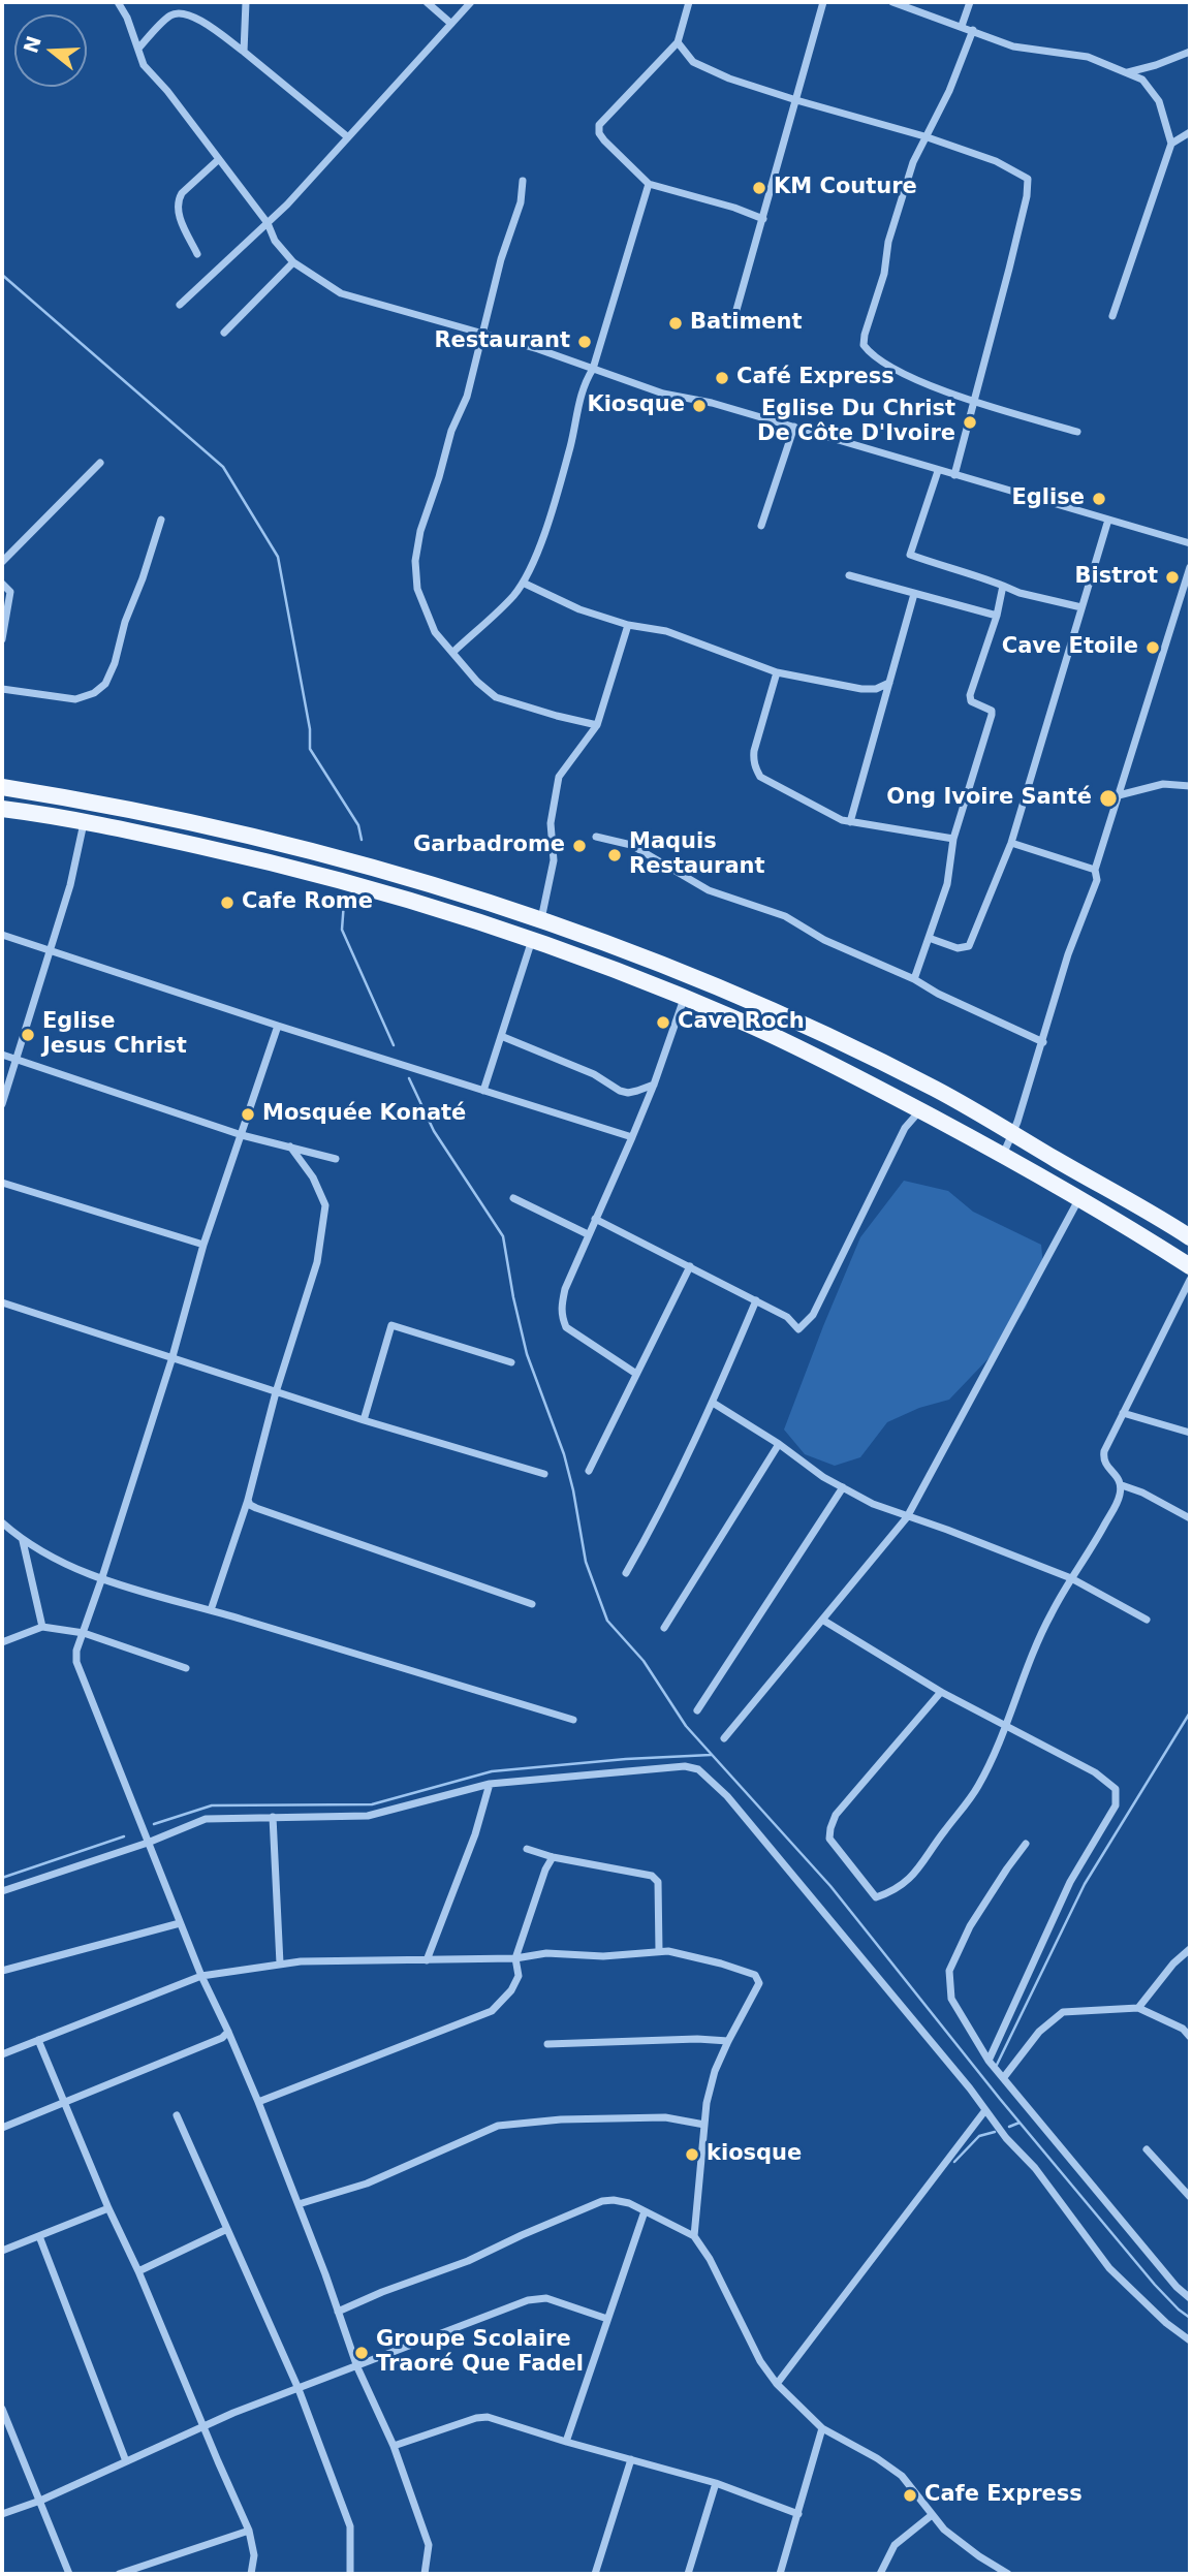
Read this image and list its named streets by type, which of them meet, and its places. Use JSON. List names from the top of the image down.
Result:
{
  "places": [
    "KM Couture",
    "Batiment",
    "Restaurant",
    "Café Express",
    "Kiosque",
    "Eglise Du Christ De Côte D'Ivoire",
    "Eglise",
    "Bistrot",
    "Cave Etoile",
    "Ong Ivoire Santé",
    "Garbadrome",
    "Maquis Restaurant",
    "Cafe Rome",
    "Cave Roch",
    "Eglise Jesus Christ",
    "Mosquée Konaté",
    "kiosque",
    "Groupe Scolaire Traoré Que Fadel",
    "Cafe Express"
  ],
  "north": "left"
}
